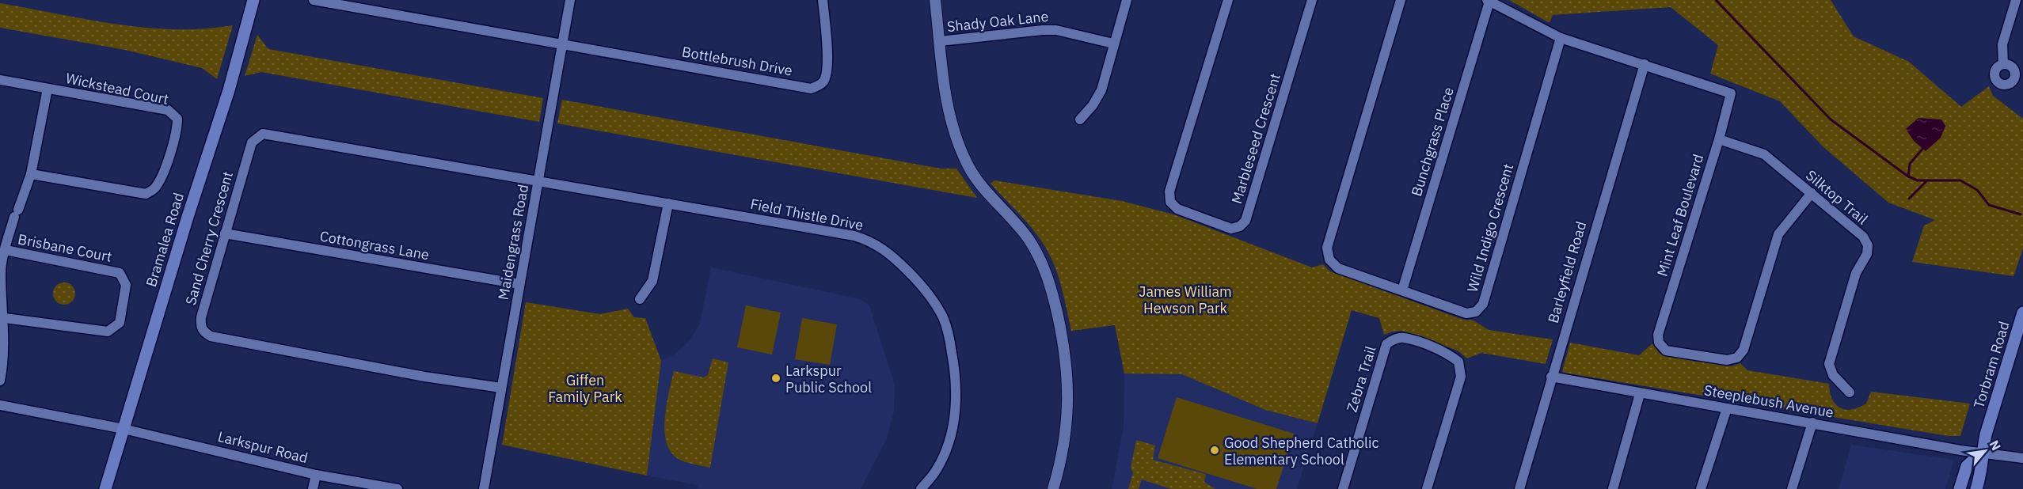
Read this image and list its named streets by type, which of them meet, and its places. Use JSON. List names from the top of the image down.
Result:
{
  "streets": {
    "main road": ["Bramalea Road", "Torbram Road"],
    "street": [
      "Shady Oak Lane",
      "Bottlebrush Drive",
      "Wickstead Court",
      "Marbleseed Crescent",
      "Bunchgrass Place",
      "Silktop Trail",
      "Field Thistle Drive",
      "Mint Leaf Boulevard",
      "Wild Indigo Crescent",
      "Sand Cherry Crescent",
      "Maidengrass Road",
      "Cottongrass Lane",
      "Brisbane Court",
      "Barleyfield Road",
      "Zebra Trail",
      "Steeplebush Avenue",
      "Larkspur Road"
    ]
  },
  "crossings": [
    ["Bottlebrush Drive", "Maidengrass Road"],
    ["Wickstead Court", "Brisbane Court"],
    ["Bunchgrass Place", "Mint Leaf Boulevard"],
    ["Bunchgrass Place", "Wild Indigo Crescent"],
    ["Silktop Trail", "Mint Leaf Boulevard"],
    ["Field Thistle Drive", "Sand Cherry Crescent"],
    ["Field Thistle Drive", "Maidengrass Road"],
    ["Mint Leaf Boulevard", "Wild Indigo Crescent"],
    ["Mint Leaf Boulevard", "Barleyfield Road"],
    ["Sand Cherry Crescent", "Maidengrass Road"],
    ["Sand Cherry Crescent", "Cottongrass Lane"],
    ["Bramalea Road", "Larkspur Road"],
    ["Maidengrass Road", "Cottongrass Lane"],
    ["Barleyfield Road", "Steeplebush Avenue"],
    ["Torbram Road", "Steeplebush Avenue"]
  ],
  "parks": ["James William Hewson Park", "Giffen Family Park"],
  "places": ["Larkspur Public School", "Good Shepherd Catholic Elementary School"],
  "north": "top right"
}
